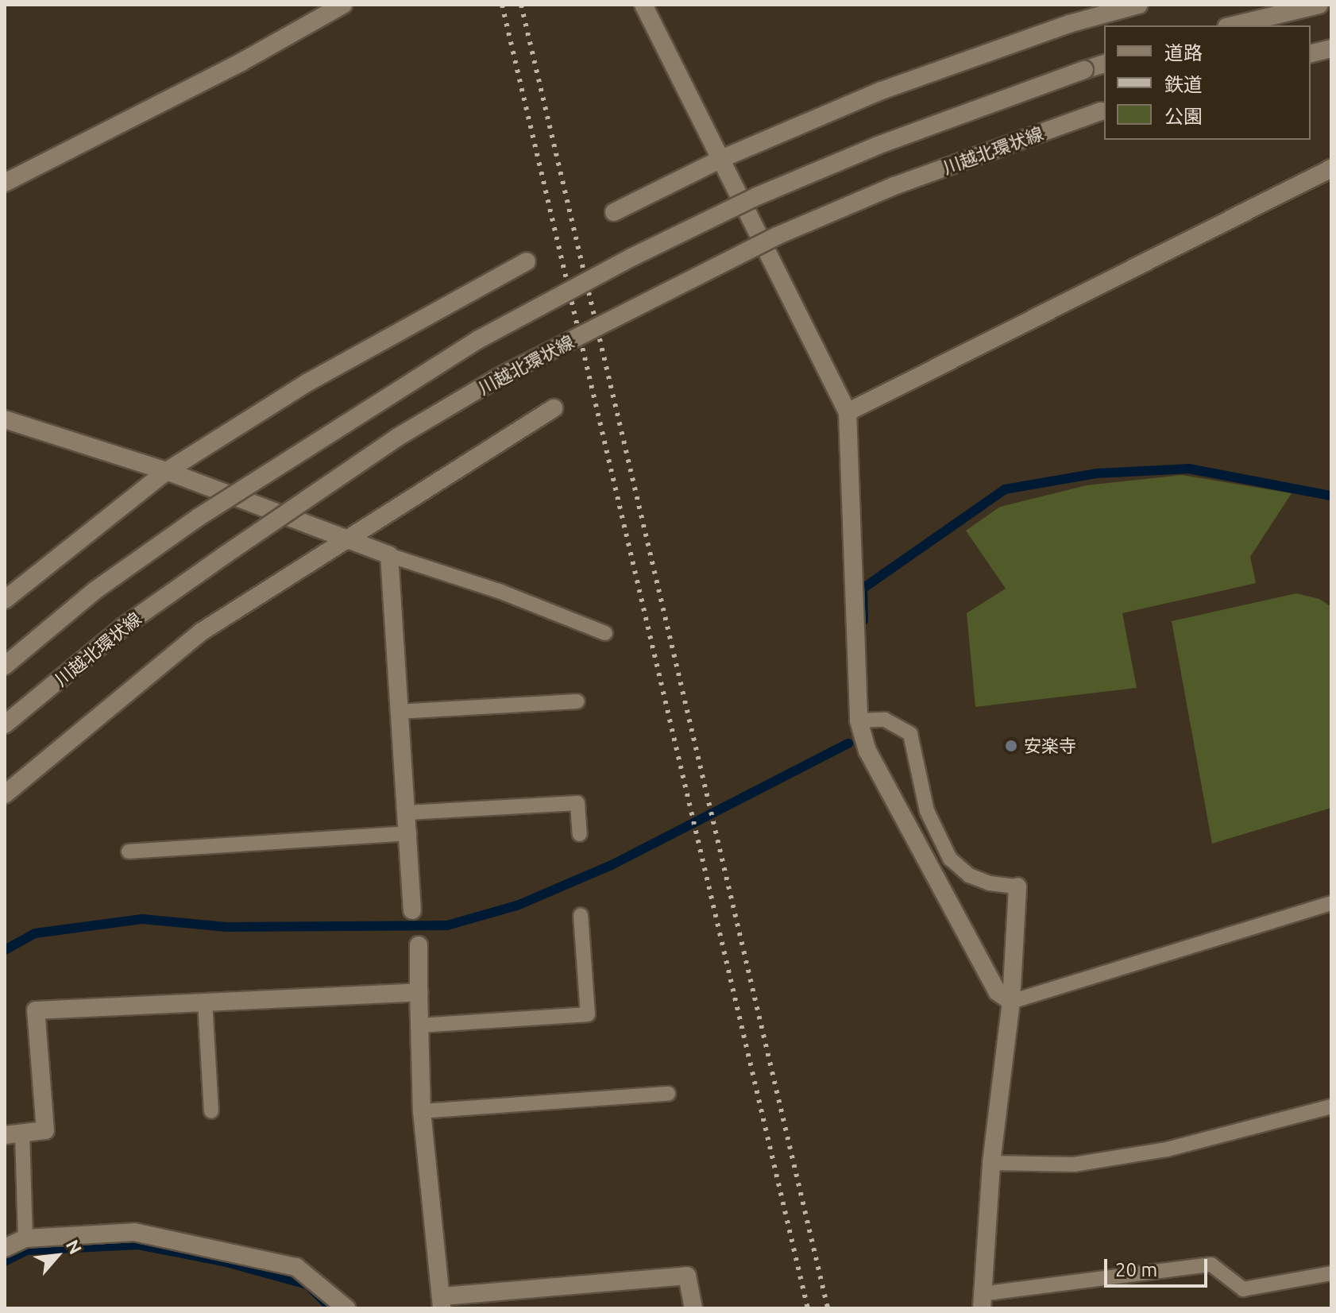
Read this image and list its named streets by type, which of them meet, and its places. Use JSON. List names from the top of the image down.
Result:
{
  "streets": {
    "street": ["川越北環状線"]
  },
  "places": ["安楽寺"],
  "legend": ["道路", "鉄道", "公園"],
  "scale_bar": "20 m",
  "north": "top right"
}
